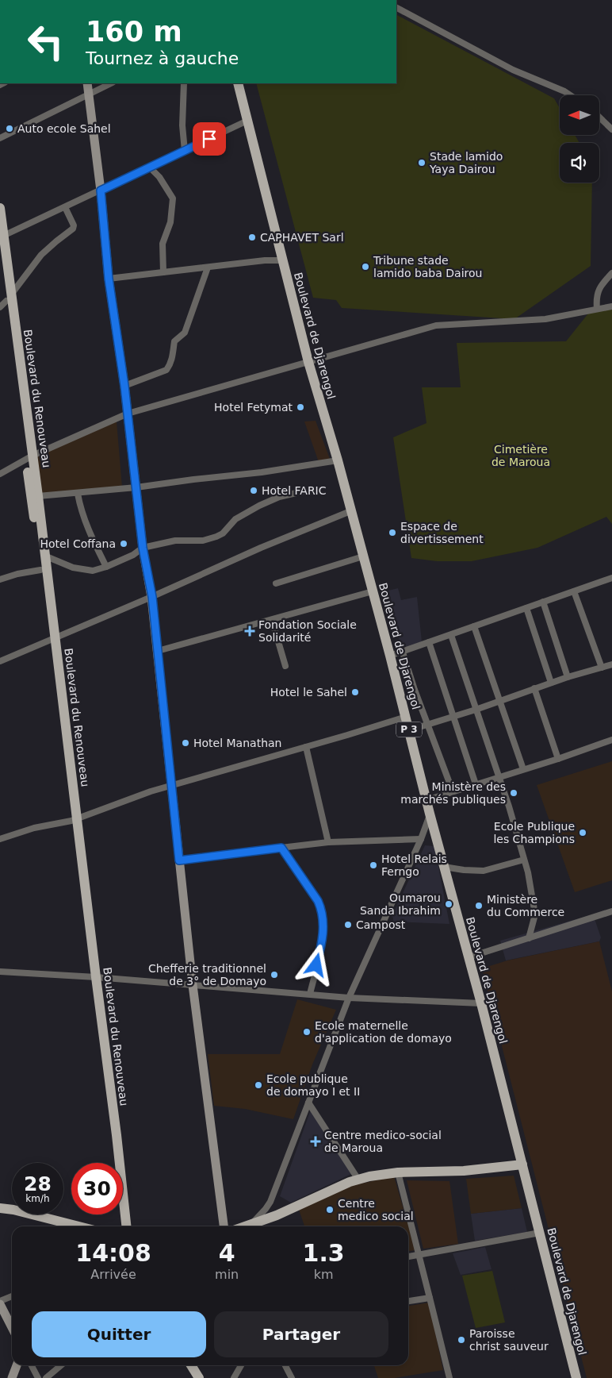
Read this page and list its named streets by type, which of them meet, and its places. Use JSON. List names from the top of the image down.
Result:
{
  "streets": {
    "main road": ["Boulevard de Djarengol", "Boulevard du Renouveau", "P 3"]
  },
  "parks": ["Cimetière de Maroua"],
  "places": {
    "other": [
      "Auto ecole Sahel",
      "Stade lamido Yaya Dairou",
      "CAPHAVET Sarl",
      "Tribune stade lamido baba Dairou",
      "Hotel Fetymat",
      "Hotel FARIC",
      "Espace de divertissement",
      "Hotel Coffana",
      "Hotel le Sahel",
      "Hotel Manathan",
      "Ministère des marchés publiques",
      "Ecole Publique les Champions",
      "Hotel Relais Ferngo",
      "Oumarou Sanda Ibrahim",
      "Ministère du Commerce",
      "Campost",
      "Chefferie traditionnel de 3° de Domayo",
      "Ecole maternelle d'application de domayo",
      "Ecole publique de domayo I et II",
      "Centre medico social",
      "Paroisse christ sauveur"
    ],
    "health": ["Fondation Sociale Solidarité", "Centre medico-social de Maroua"]
  },
  "north": "left",
  "page": {
    "turn": ["160 m", "Tournez à gauche"],
    "speed": "28 km/h",
    "limit": "30",
    "eta": [
      "14:08",
      "Arrivée",
      "4",
      "min",
      "1.3",
      "km"
    ],
    "buttons": ["Quitter", "Partager"]
  }
}
